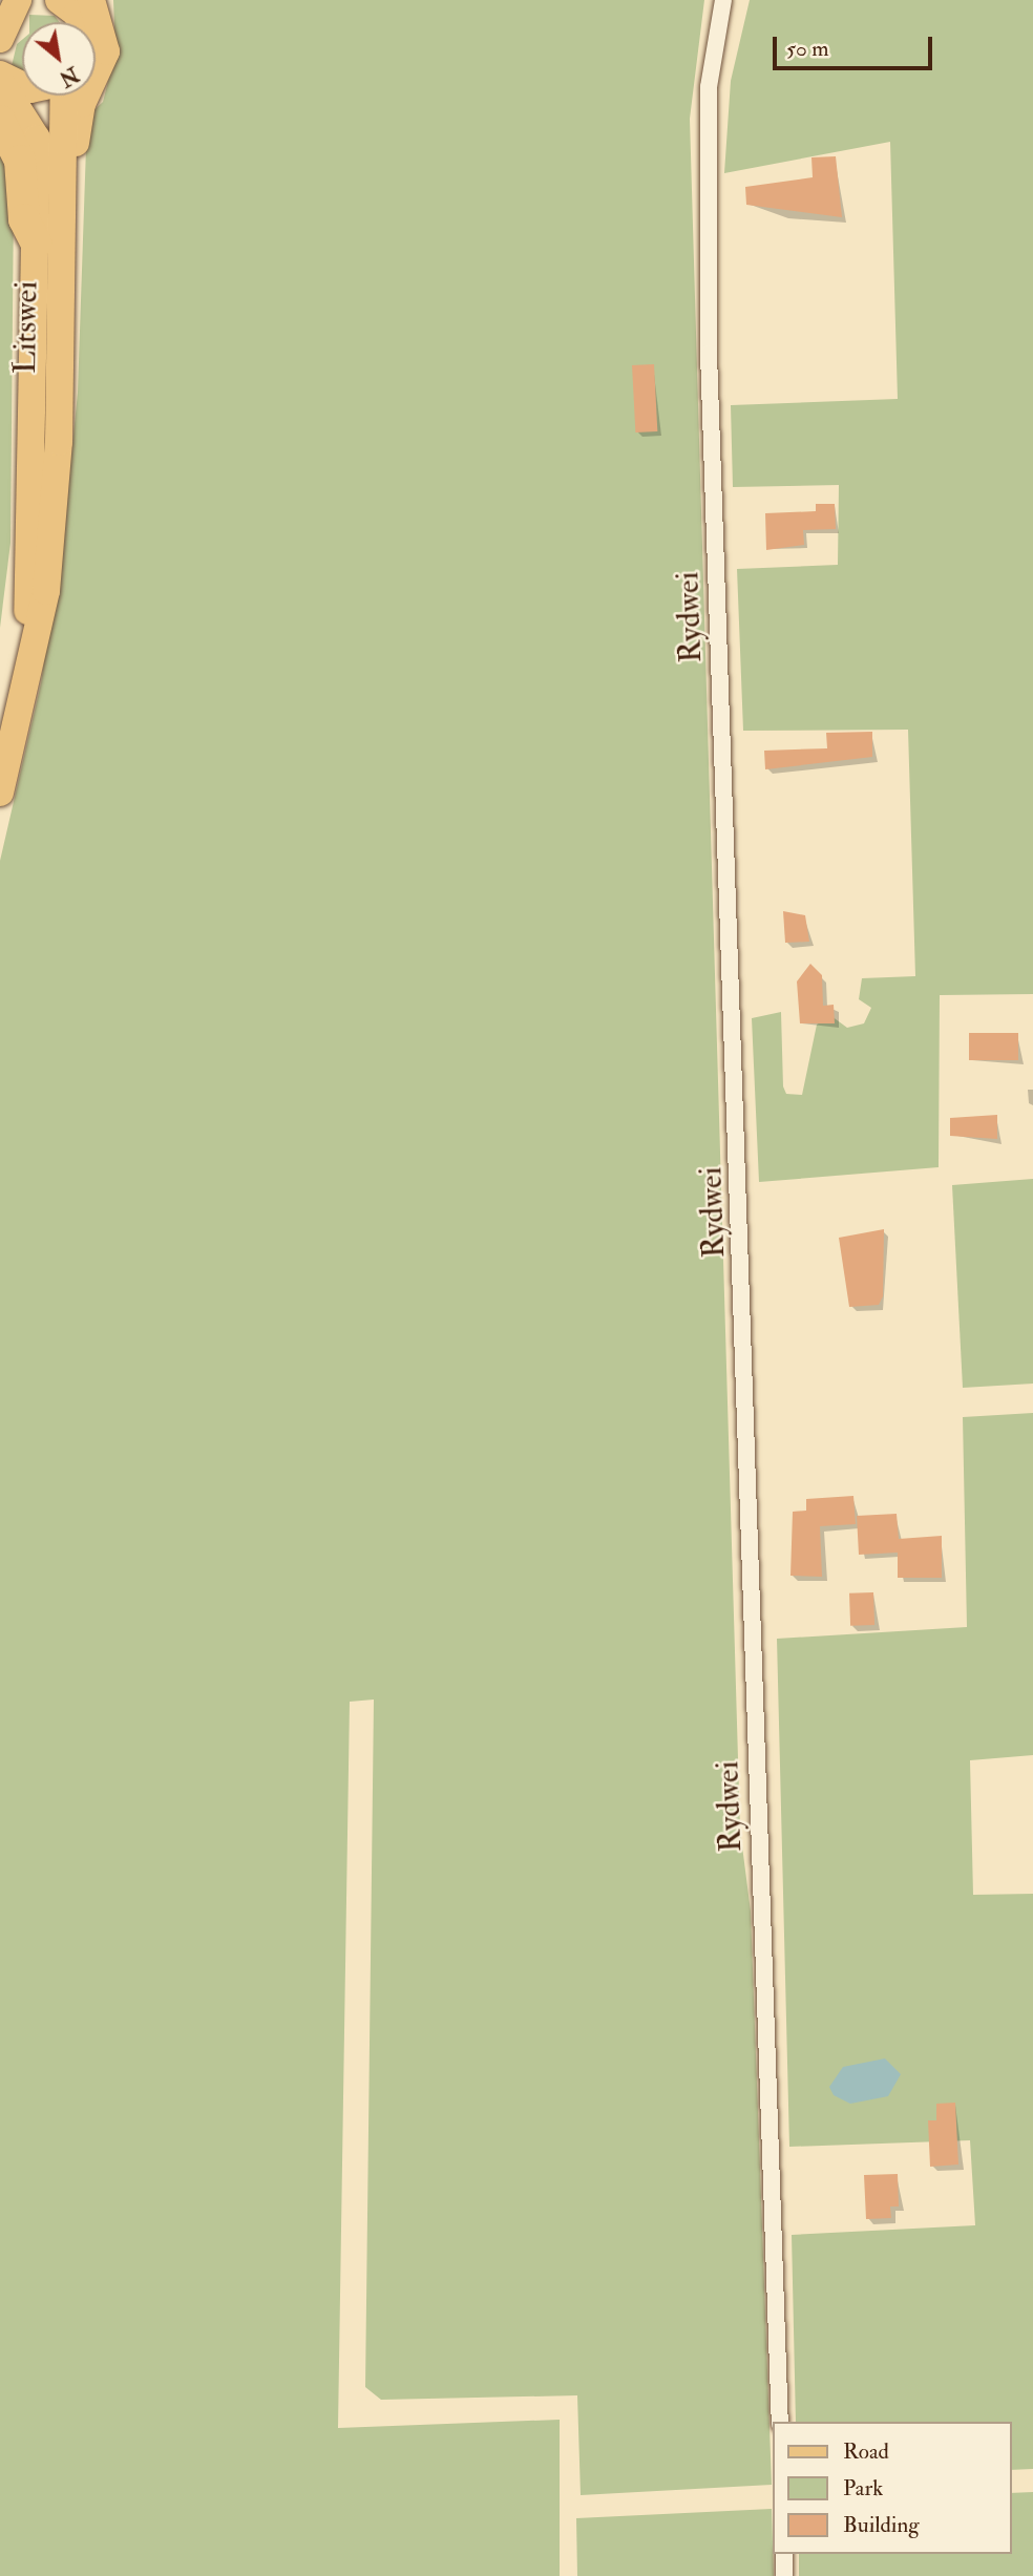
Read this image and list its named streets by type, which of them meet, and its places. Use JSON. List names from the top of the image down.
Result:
{
  "streets": {
    "main road": ["Litswei"],
    "street": ["Rydwei"]
  },
  "legend": ["Road", "Park", "Building"],
  "scale_bar": "50 m",
  "north": "bottom right"
}
